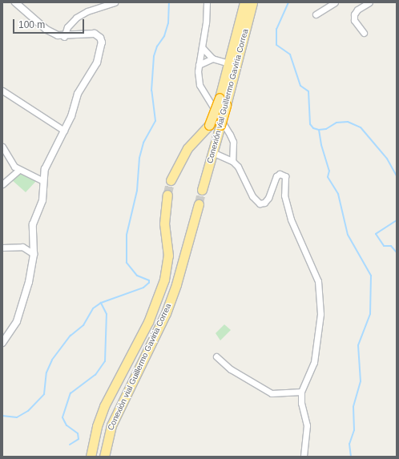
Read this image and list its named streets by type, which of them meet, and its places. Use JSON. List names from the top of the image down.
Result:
{
  "streets": {
    "highway": ["Conexión vial Guillermo Gaviria Correa"]
  },
  "scale_bar": "100 m"
}
